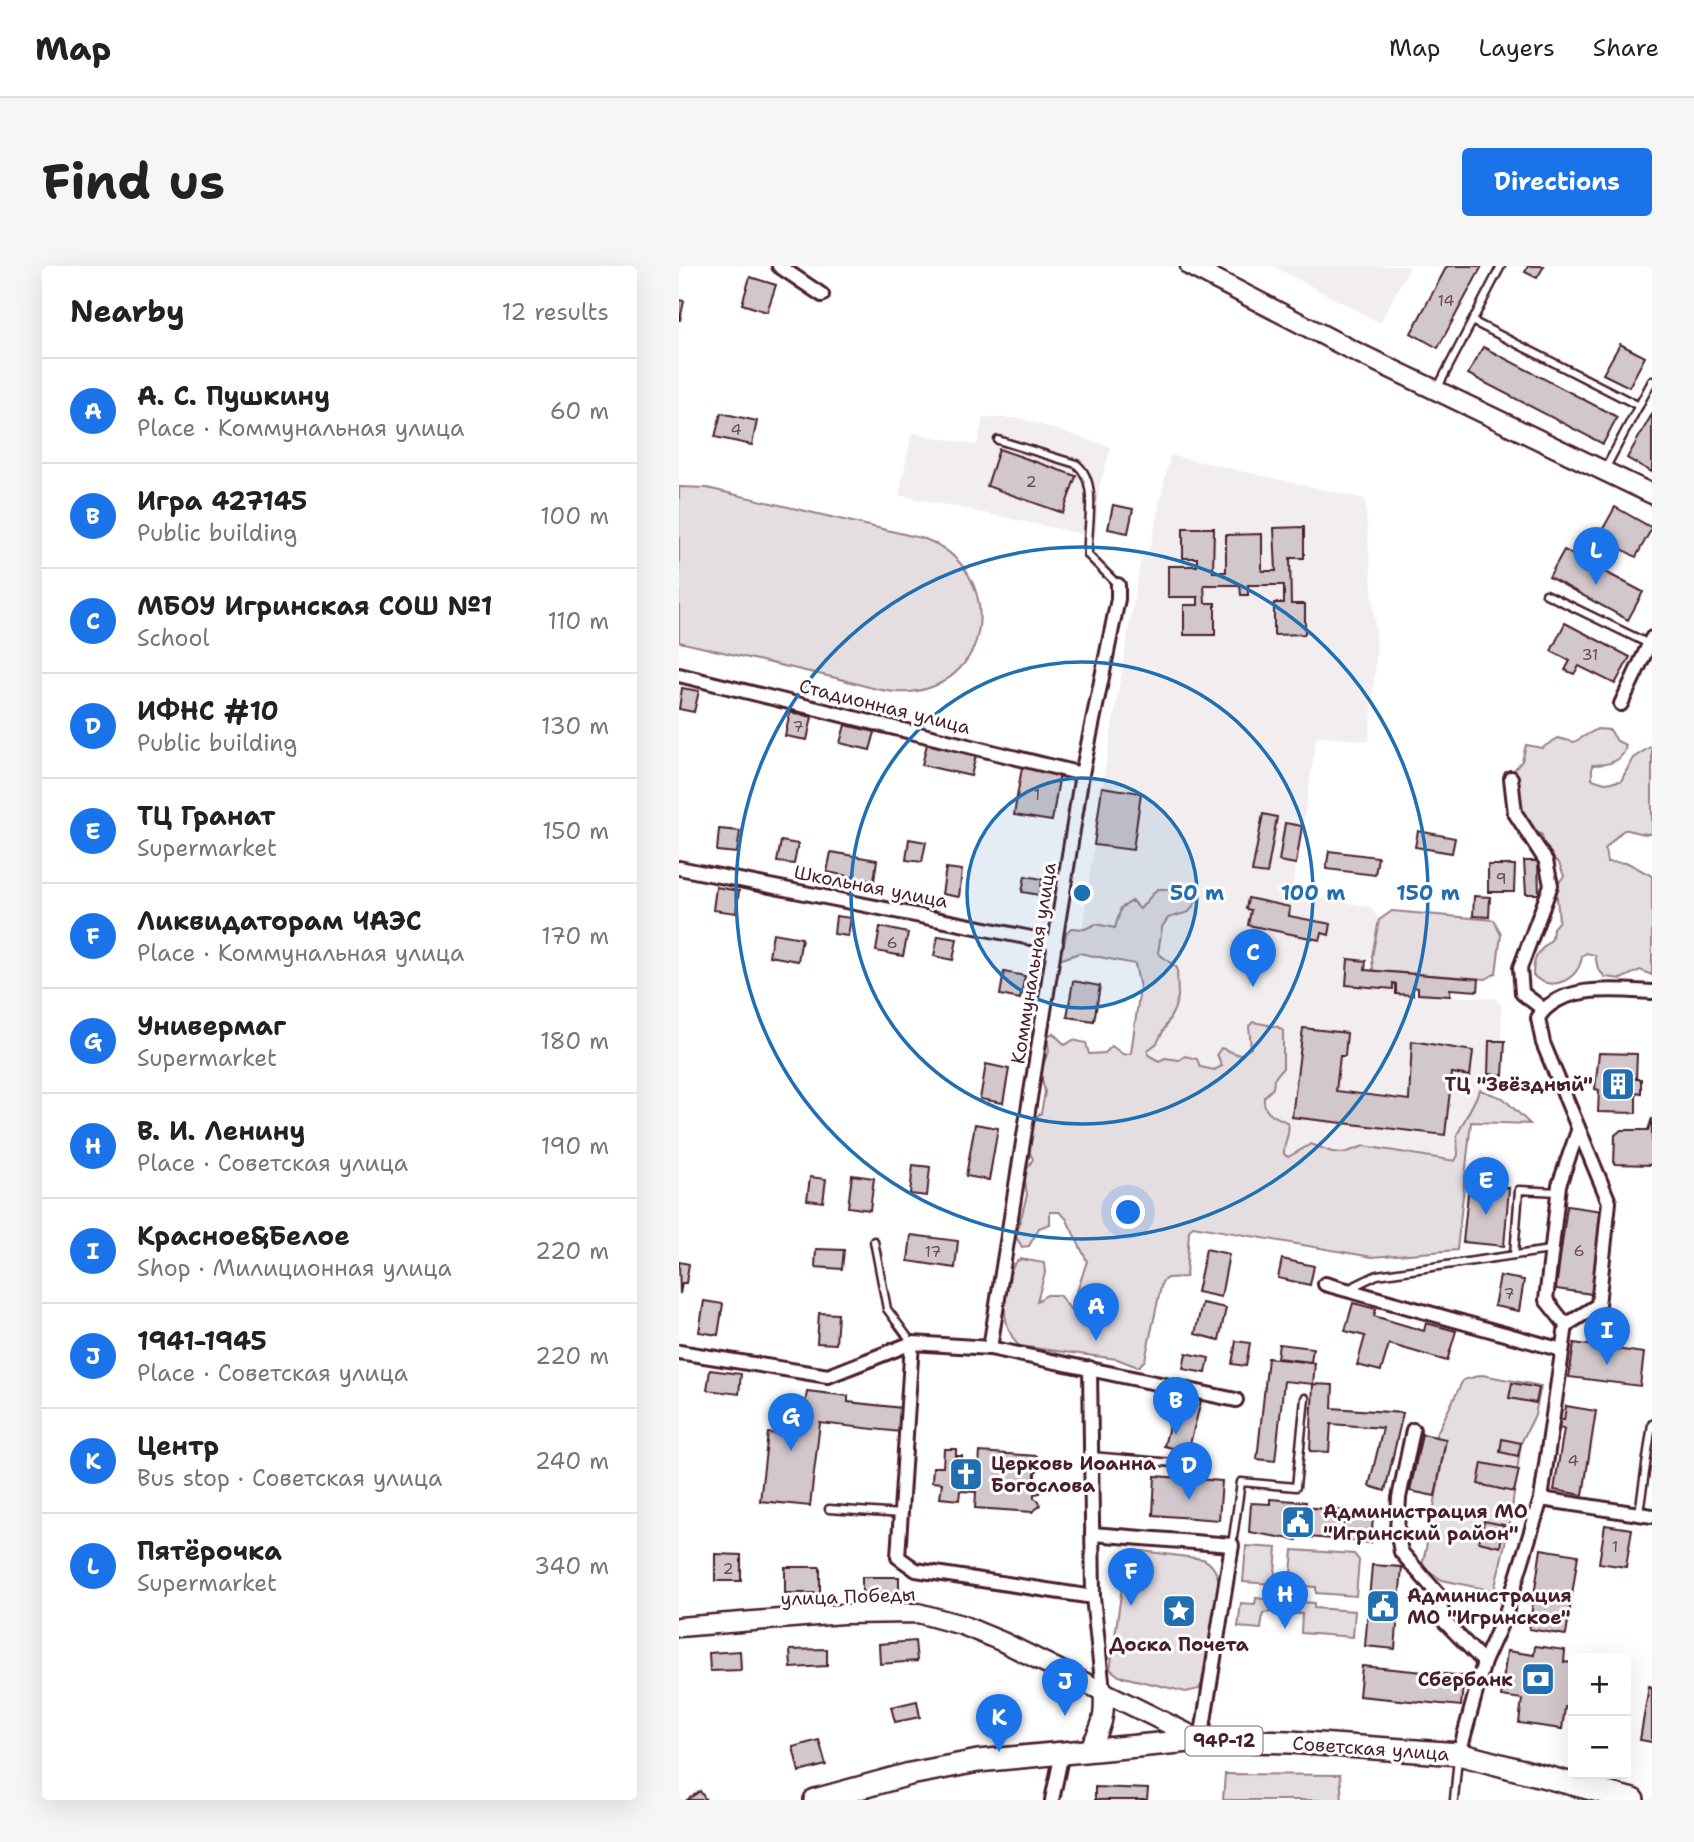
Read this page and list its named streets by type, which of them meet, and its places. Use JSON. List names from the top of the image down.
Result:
{
  "streets": {
    "main road": ["улица Победы", "94Р-12", "Советская улица"],
    "street": ["Стадионная улица", "Школьная улица", "Коммунальная улица"]
  },
  "crossings": [
    ["Стадионная улица", "Коммунальная улица"],
    ["Школьная улица", "Коммунальная улица"],
    ["улица Победы", "Советская улица"]
  ],
  "places": {
    "building": ["ТЦ \"Звёздный\""],
    "church": ["Церковь Иоанна Богослова"],
    "public building": ["Администрация МО \"Игринский район\"", "Администрация МО \"Игринское\""],
    "place": ["Доска Почета"],
    "bank": ["Сбербанк"]
  },
  "house_numbers": [
    "14",
    "4",
    "2",
    "31",
    "7",
    "1",
    "9",
    "6",
    "6",
    "17",
    "7",
    "4",
    "1",
    "2"
  ],
  "page": {
    "header": "Map",
    "nav": ["Map", "Layers", "Share"],
    "buttons": "Directions",
    "title": "Find us",
    "heading": ["Nearby", "12 results"],
    "list": [
      {
        "mark": "A",
        "name": "А. С. Пушкину",
        "note": "Place · Коммунальная улица",
        "value": "60 m"
      },
      {
        "mark": "B",
        "name": "Игра 427145",
        "note": "Public building",
        "value": "100 m"
      },
      {
        "mark": "C",
        "name": "МБОУ Игринская СОШ №1",
        "note": "School",
        "value": "110 m"
      },
      {
        "mark": "D",
        "name": "ИФНС #10",
        "note": "Public building",
        "value": "130 m"
      },
      {
        "mark": "E",
        "name": "ТЦ Гранат",
        "note": "Supermarket",
        "value": "150 m"
      },
      {
        "mark": "F",
        "name": "Ликвидаторам ЧАЭС",
        "note": "Place · Коммунальная улица",
        "value": "170 m"
      },
      {
        "mark": "G",
        "name": "Универмаг",
        "note": "Supermarket",
        "value": "180 m"
      },
      {
        "mark": "H",
        "name": "В. И. Ленину",
        "note": "Place · Советская улица",
        "value": "190 m"
      },
      {
        "mark": "I",
        "name": "Красное&Белое",
        "note": "Shop · Милиционная улица",
        "value": "220 m"
      },
      {
        "mark": "J",
        "name": "1941-1945",
        "note": "Place · Советская улица",
        "value": "220 m"
      },
      {
        "mark": "K",
        "name": "Центр",
        "note": "Bus stop · Советская улица",
        "value": "240 m"
      },
      {
        "mark": "L",
        "name": "Пятёрочка",
        "note": "Supermarket",
        "value": "340 m"
      }
    ],
    "pins": [
      "L",
      "C",
      "E",
      "A",
      "I",
      "B",
      "G",
      "D",
      "F",
      "H",
      "J",
      "K"
    ],
    "map_buttons": ["+", "−"]
  },
  "rings": ["50 m", "100 m", "150 m"]
}
